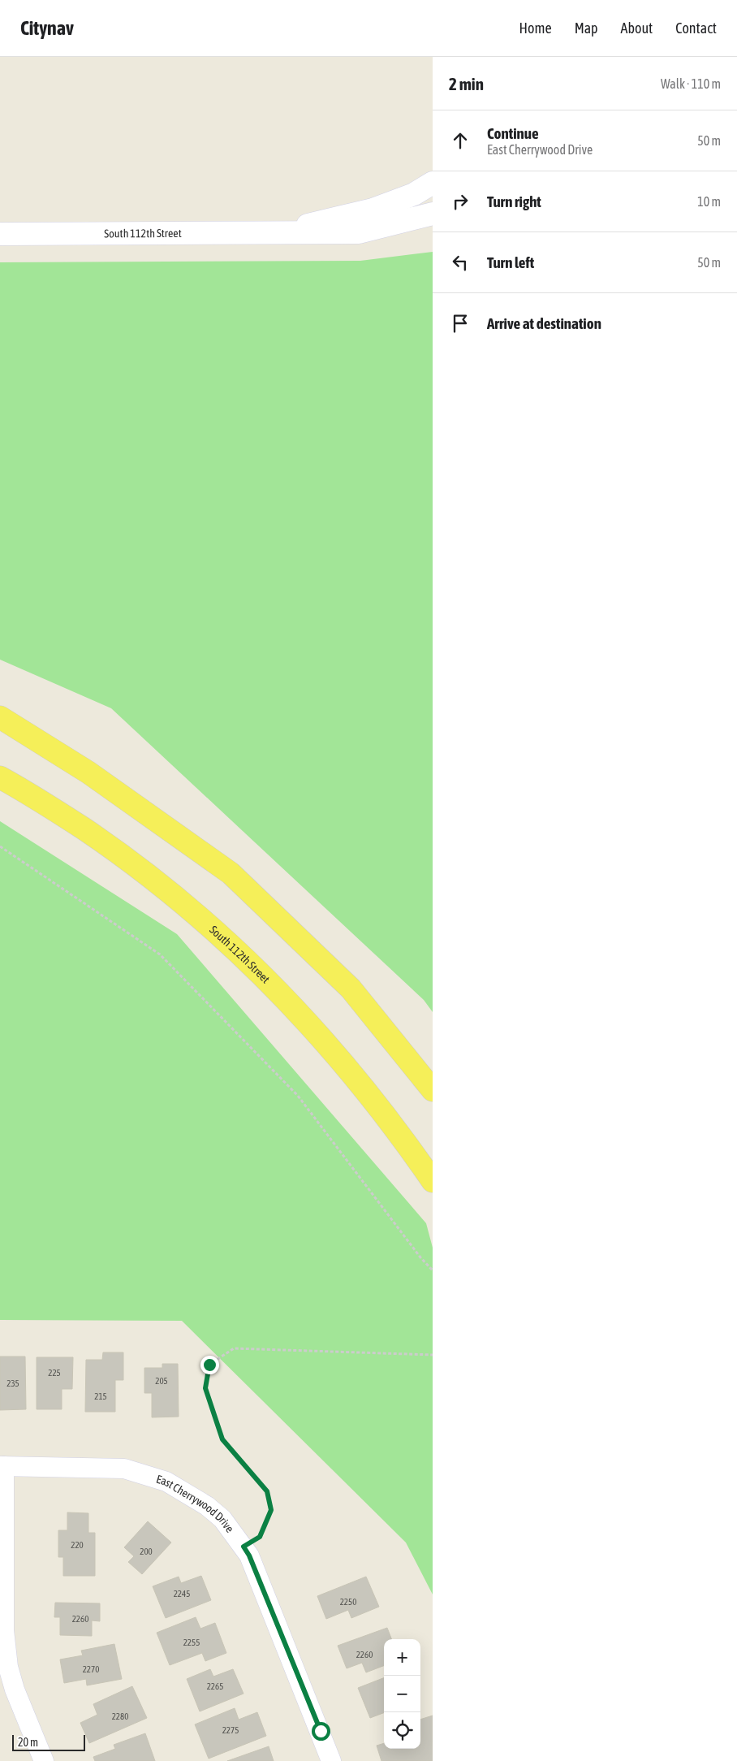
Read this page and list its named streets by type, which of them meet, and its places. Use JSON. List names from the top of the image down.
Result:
{
  "streets": {
    "main road": ["South 112th Street"],
    "street": ["East Cherrywood Drive"]
  },
  "house_numbers": [
    "225",
    "205",
    "235",
    "215",
    "220",
    "200",
    "2245",
    "2250",
    "2260",
    "2255",
    "2260",
    "2270",
    "2265",
    "2280",
    "2275"
  ],
  "scale_bar": "20 m",
  "page": {
    "header": "Citynav",
    "nav": [
      "Home",
      "Map",
      "About",
      "Contact"
    ],
    "heading": ["2 min", "Walk · 110 m"],
    "list": [
      ["Continue", "East Cherrywood Drive", "50 m"],
      ["Turn right", "10 m"],
      ["Turn left", "50 m"],
      "Arrive at destination"
    ],
    "map_buttons": ["+", "−"],
    "scale": "20 m"
  }
}
